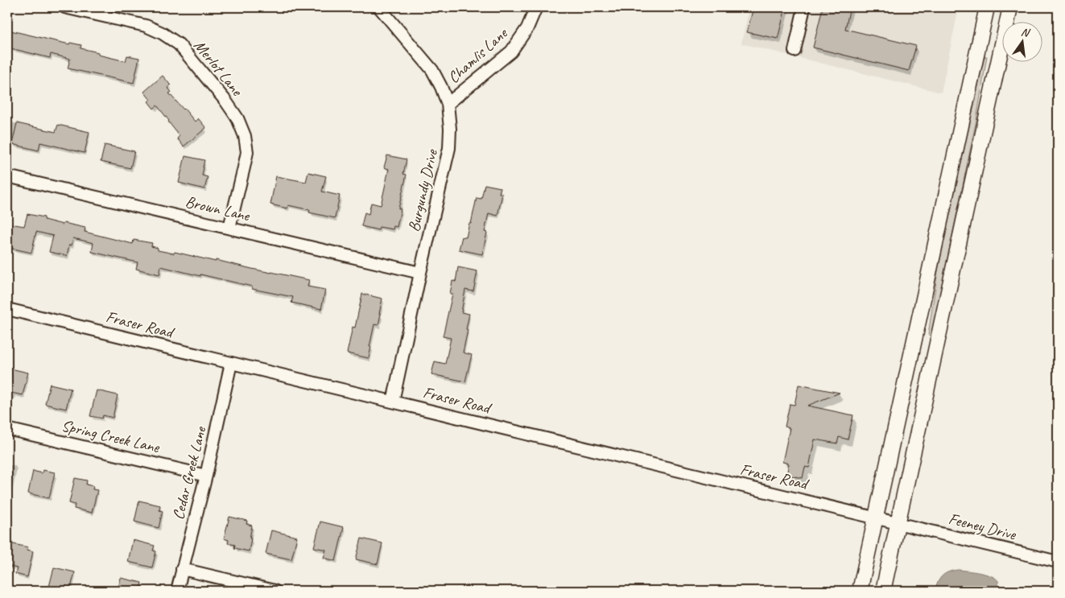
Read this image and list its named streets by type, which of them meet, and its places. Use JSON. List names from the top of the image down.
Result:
{
  "streets": {
    "street": [
      "Chamlis Lane",
      "Merlot Lane",
      "Burgundy Drive",
      "Brown Lane",
      "Fraser Road",
      "Spring Creek Lane",
      "Cedar Creek Lane",
      "Feeney Drive"
    ]
  },
  "crossings": [
    ["Chamlis Lane", "Burgundy Drive"],
    ["Merlot Lane", "Brown Lane"],
    ["Burgundy Drive", "Brown Lane"],
    ["Burgundy Drive", "Fraser Road"],
    ["Fraser Road", "Cedar Creek Lane"],
    ["Fraser Road", "Feeney Drive"],
    ["Spring Creek Lane", "Cedar Creek Lane"]
  ],
  "north": "top"
}
